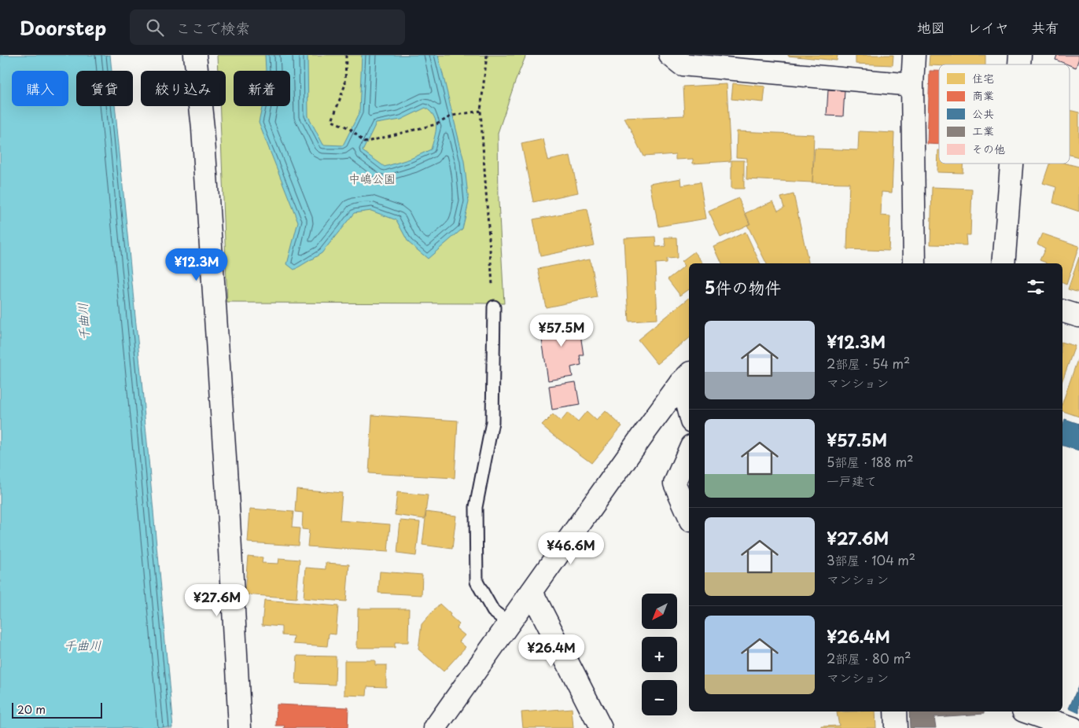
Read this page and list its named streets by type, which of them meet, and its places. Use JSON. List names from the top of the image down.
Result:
{
  "water": ["千曲川"],
  "parks": ["中嶋公園"],
  "legend": [
    "住宅",
    "商業",
    "公共",
    "工業",
    "その他"
  ],
  "scale_bar": "20 m",
  "north": "bottom left",
  "page": {
    "header": "Doorstep",
    "search": "ここで検索",
    "nav": ["地図", "レイヤ", "共有"],
    "chip": [
      "購入",
      "賃貸",
      "絞り込み",
      "新着"
    ],
    "price": [
      "¥12.3M",
      "¥57.5M",
      "¥46.6M",
      "¥27.6M",
      "¥26.4M"
    ],
    "heading": "5件の物件",
    "list": [
      {
        "name": "¥12.3M",
        "note": "2部屋 · 54 m² · マンション"
      },
      {
        "name": "¥57.5M",
        "note": "5部屋 · 188 m² · 一戸建て"
      },
      {
        "name": "¥27.6M",
        "note": "3部屋 · 104 m² · マンション"
      },
      {
        "name": "¥26.4M",
        "note": "2部屋 · 80 m² · マンション"
      }
    ],
    "map_buttons": ["+", "−"],
    "scale": "20 m"
  }
}
